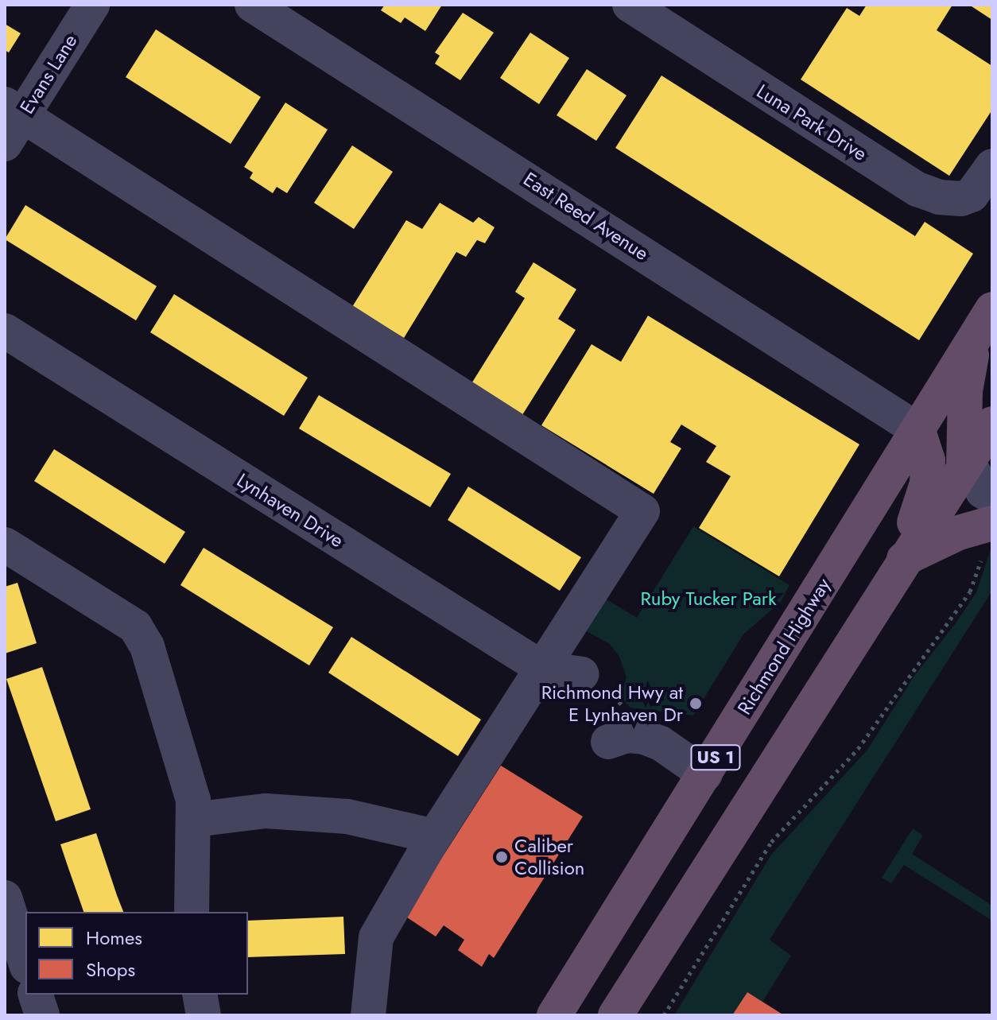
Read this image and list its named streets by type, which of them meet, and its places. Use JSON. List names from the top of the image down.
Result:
{
  "streets": {
    "highway": ["Richmond Highway", "US 1"],
    "street": [
      "Evans Lane",
      "Luna Park Drive",
      "East Reed Avenue",
      "Lynhaven Drive"
    ]
  },
  "crossings": [
    ["East Reed Avenue", "Richmond Highway"]
  ],
  "parks": ["Ruby Tucker Park"],
  "places": ["Richmond Hwy at E Lynhaven Dr", "Caliber Collision"],
  "legend": ["Homes", "Shops"]
}
